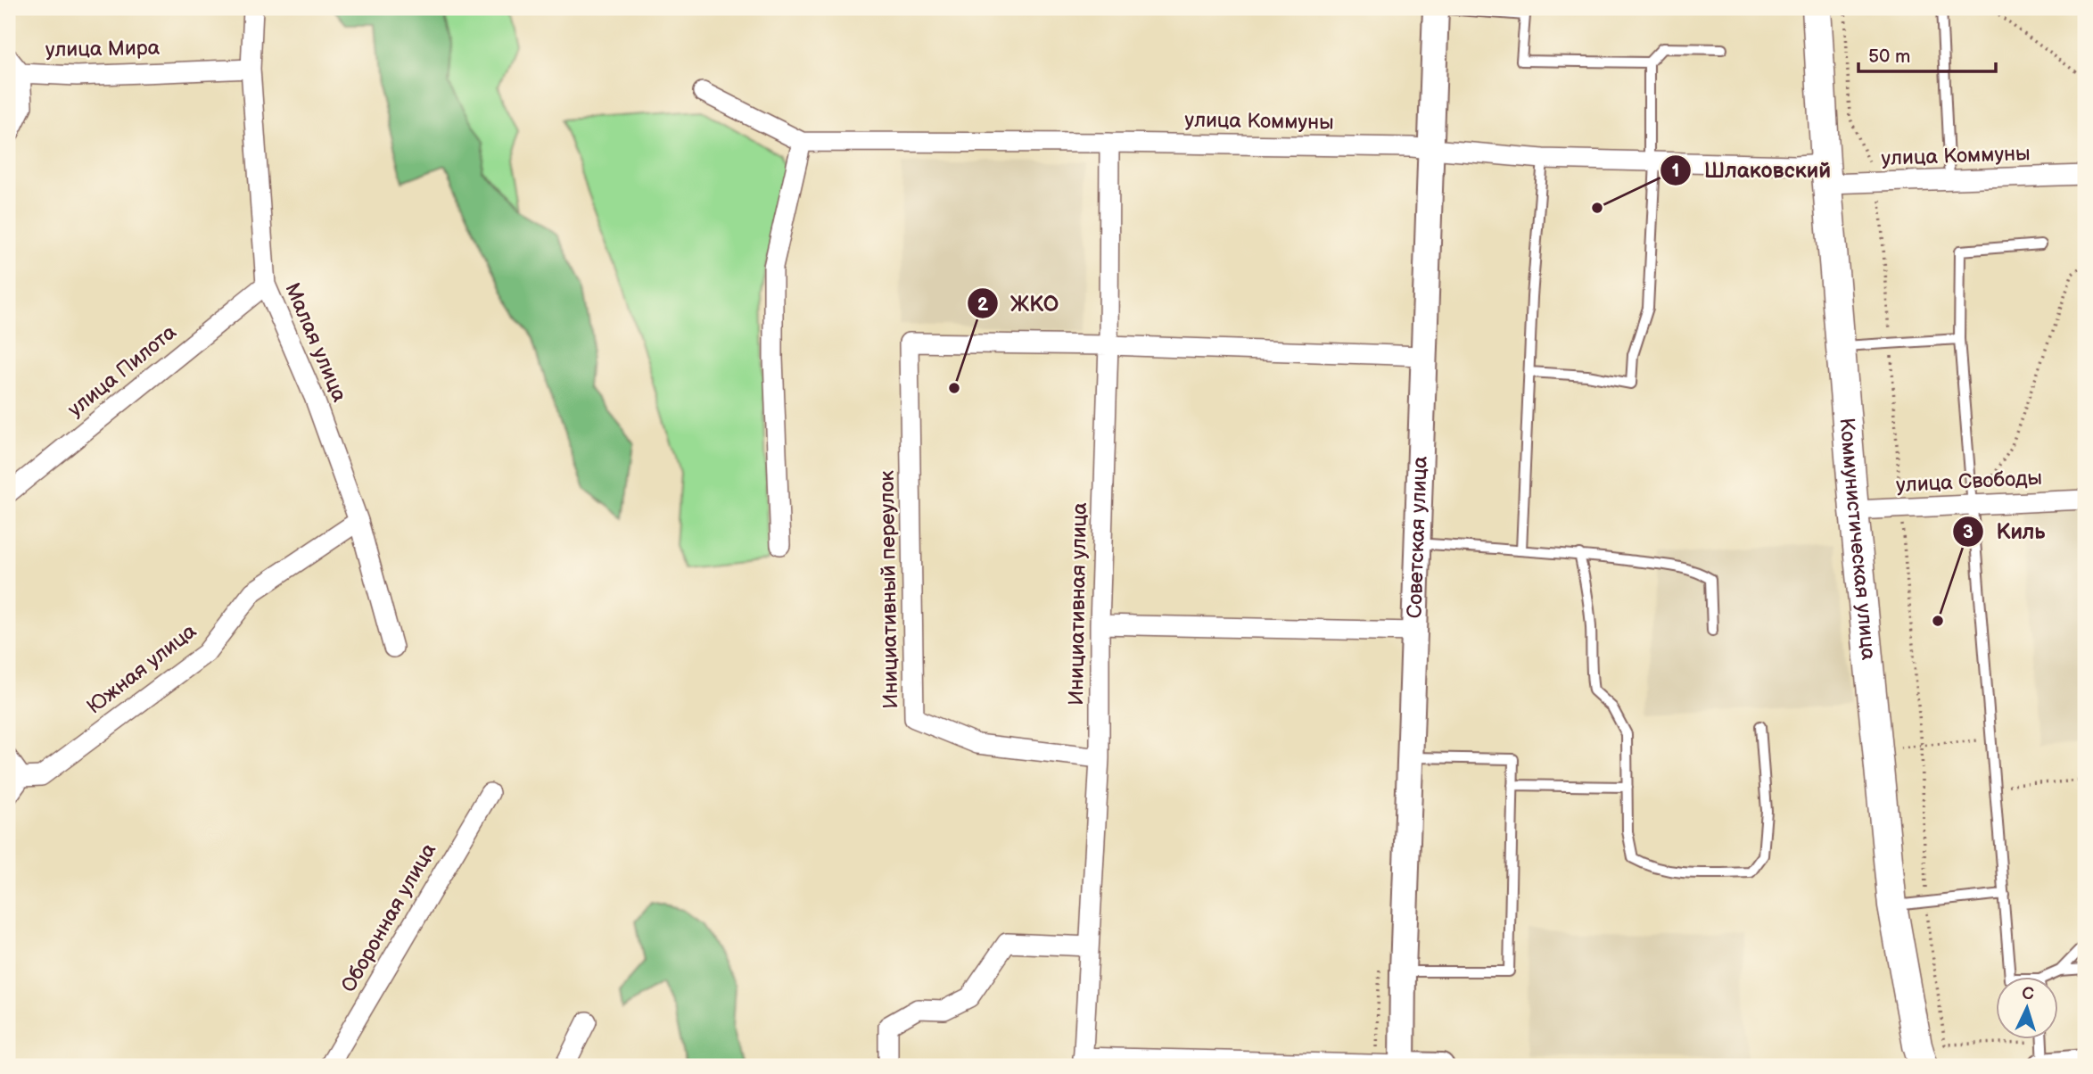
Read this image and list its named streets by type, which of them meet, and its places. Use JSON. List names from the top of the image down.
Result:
{
  "streets": {
    "main road": ["Коммунистическая улица"],
    "street": [
      "улица Мира",
      "улица Коммуны",
      "Малая улица",
      "улица Пилота",
      "улица Свободы",
      "Советская улица",
      "Инициативный переулок",
      "Инициативная улица",
      "Южная улица",
      "Оборонная улица"
    ]
  },
  "crossings": [
    ["улица Мира", "Малая улица"],
    ["улица Коммуны", "Советская улица"],
    ["улица Коммуны", "Коммунистическая улица"],
    ["улица Коммуны", "Инициативная улица"],
    ["Малая улица", "улица Пилота"],
    ["Малая улица", "Южная улица"],
    ["улица Свободы", "Коммунистическая улица"],
    ["Инициативный переулок", "Инициативная улица"]
  ],
  "places": ["Шлаковский", "ЖКО", "Киль"],
  "scale_bar": "50 m",
  "north": "top"
}
